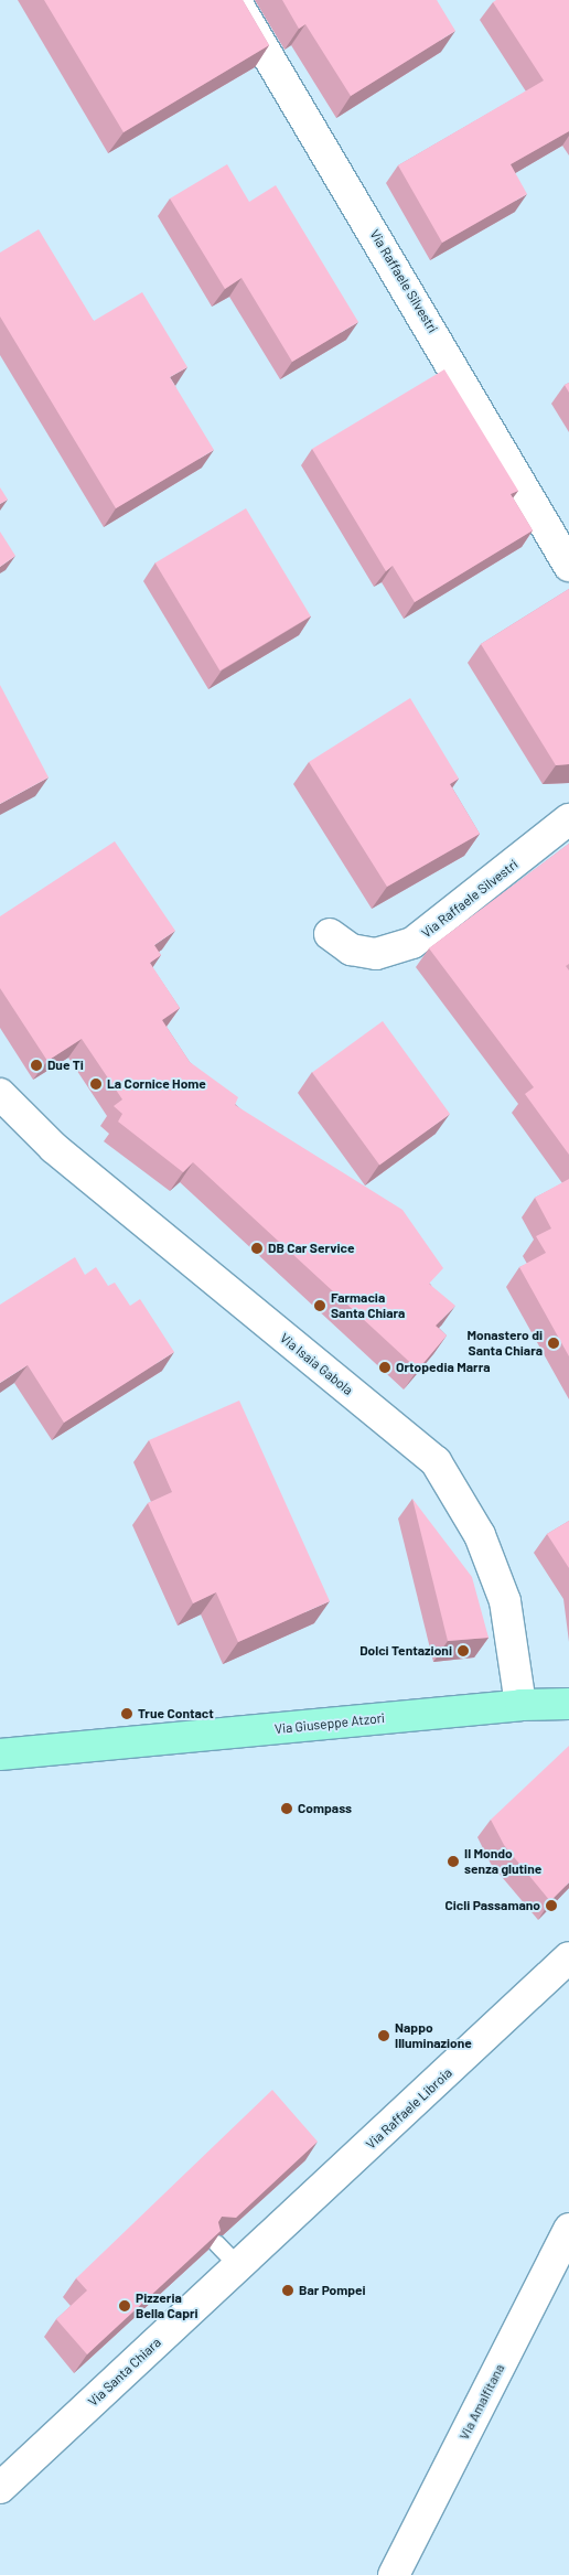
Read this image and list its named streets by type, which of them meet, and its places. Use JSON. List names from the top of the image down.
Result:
{
  "streets": {
    "main road": ["Via Giuseppe Atzori"],
    "street": [
      "Via Raffaele Silvestri",
      "Via Isaia Gabola",
      "Via Raffaele Libroia",
      "Via Santa Chiara",
      "Via Amalfitana"
    ]
  },
  "crossings": [
    ["Via Isaia Gabola", "Via Giuseppe Atzori"],
    ["Via Raffaele Libroia", "Via Santa Chiara"]
  ],
  "places": [
    "Due Ti",
    "La Cornice Home",
    "DB Car Service",
    "Farmacia Santa Chiara",
    "Monastero di Santa Chiara",
    "Ortopedia Marra",
    "Dolci Tentazioni",
    "True Contact",
    "Compass",
    "Il Mondo senza glutine",
    "Cicli Passamano",
    "Nappo Illuminazione",
    "Bar Pompei",
    "Pizzeria Bella Capri"
  ]
}
